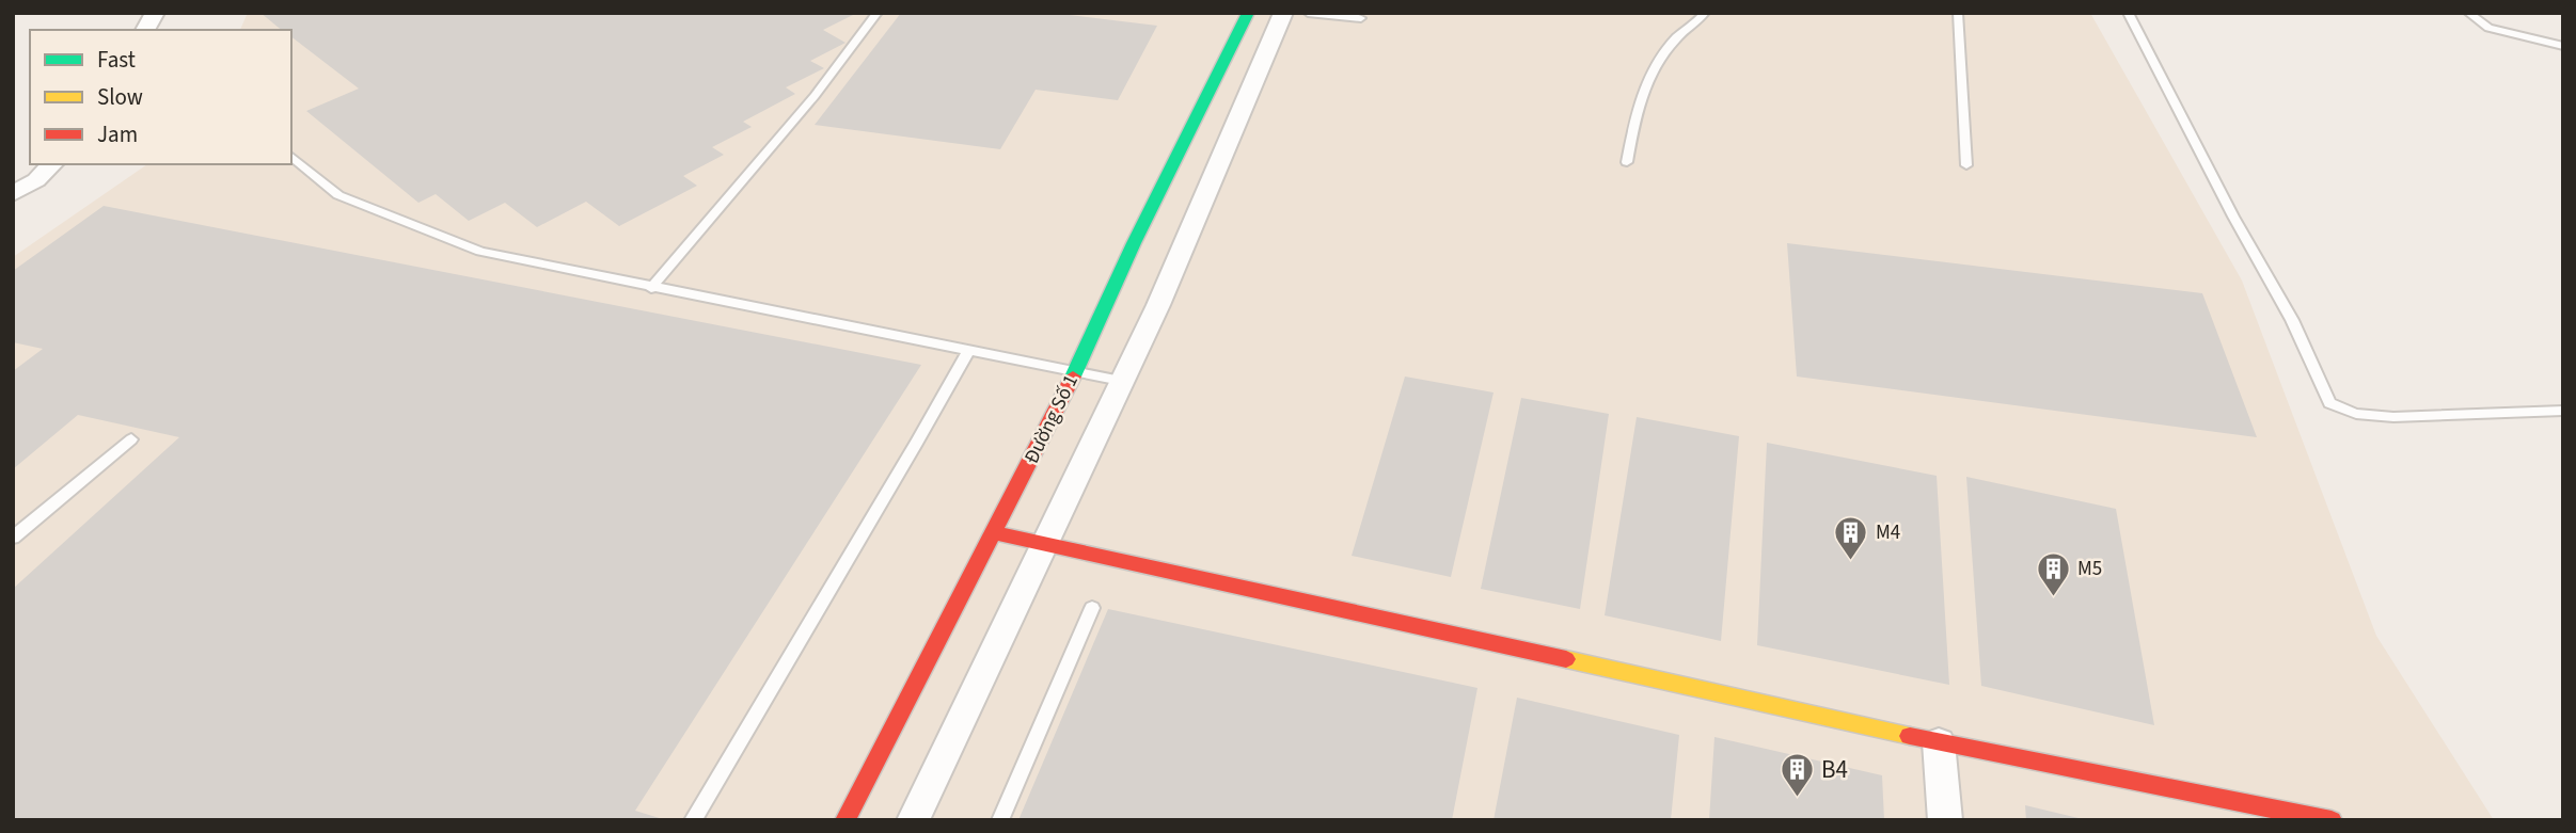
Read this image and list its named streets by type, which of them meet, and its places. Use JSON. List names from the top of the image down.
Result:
{
  "streets": {
    "street": ["Đường Số 1"]
  },
  "places": {
    "building": ["M4", "M5", "B4"]
  },
  "legend": ["Fast", "Slow", "Jam"]
}
